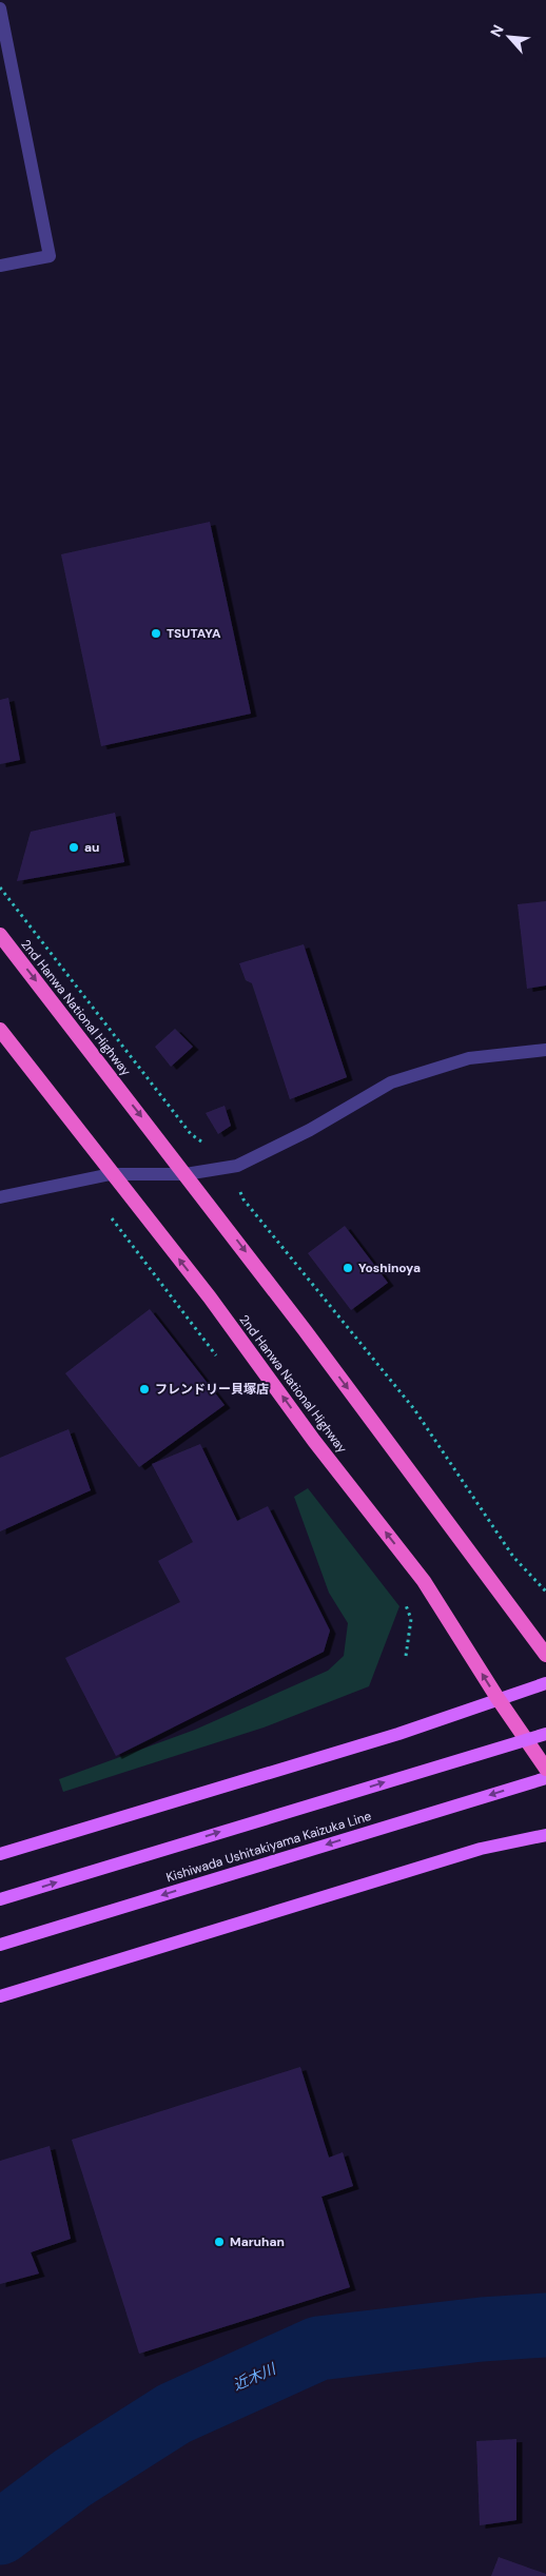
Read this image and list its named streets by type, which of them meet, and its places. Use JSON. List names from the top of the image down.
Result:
{
  "streets": {
    "highway": ["2nd Hanwa National Highway"],
    "main road": ["Kishiwada Ushitakiyama Kaizuka Line"]
  },
  "water": ["近木川"],
  "places": [
    "TSUTAYA",
    "au",
    "Yoshinoya",
    "フレンドリー貝塚店",
    "Maruhan"
  ],
  "north": "top left"
}
